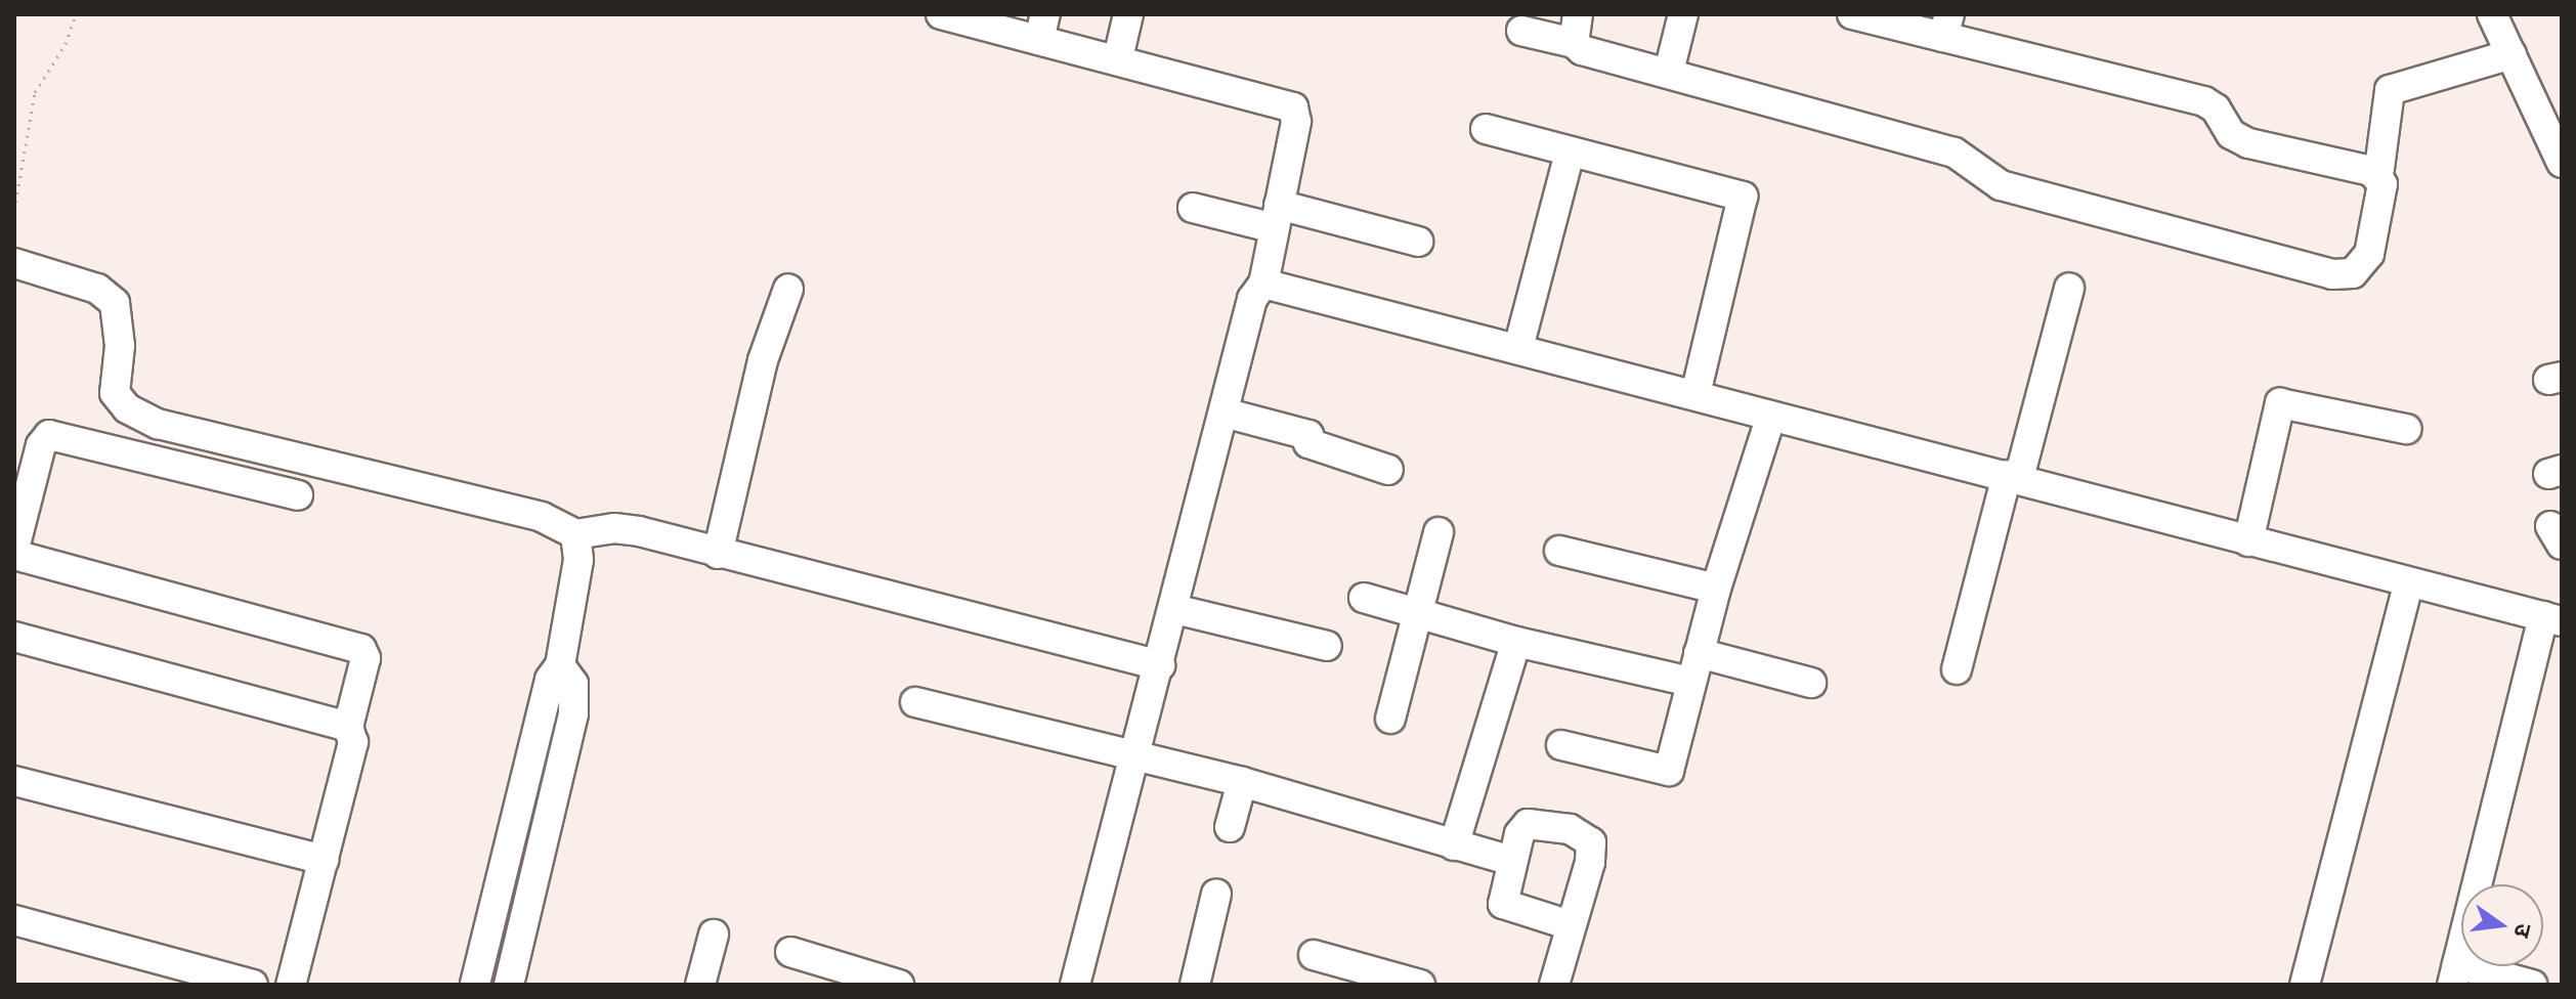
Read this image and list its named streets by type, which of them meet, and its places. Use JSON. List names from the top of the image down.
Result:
{
  "north": "right"
}
